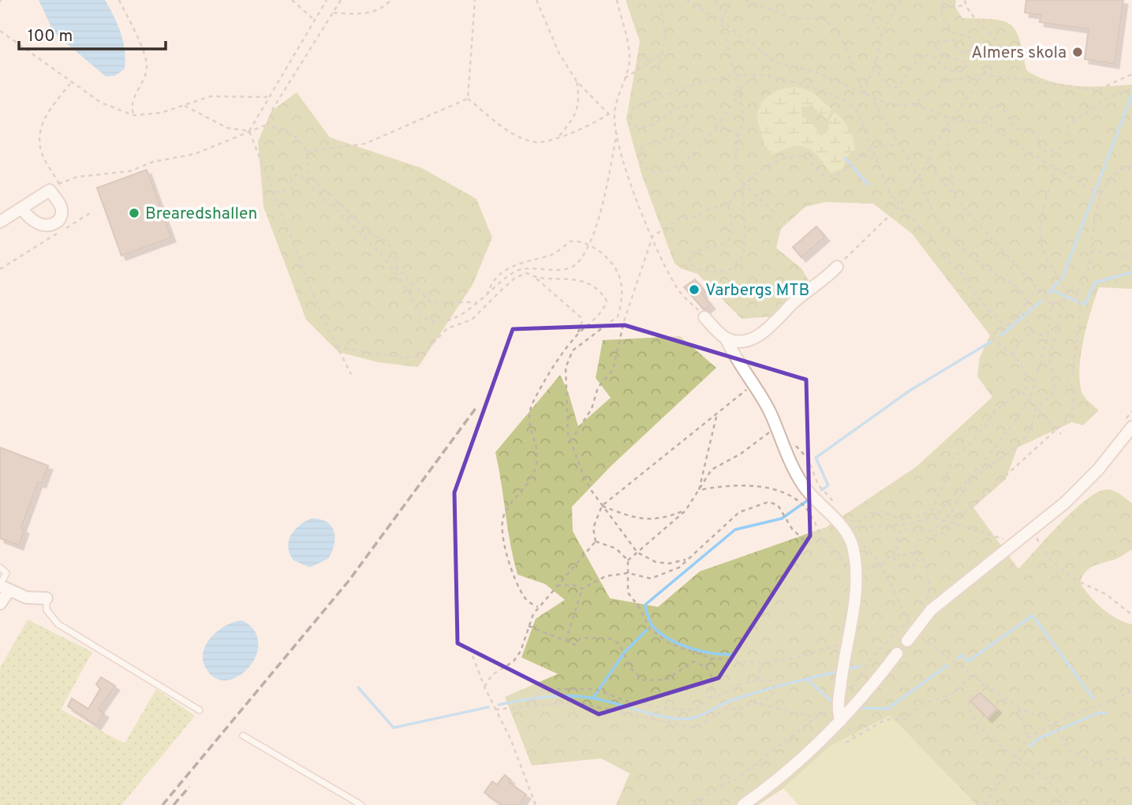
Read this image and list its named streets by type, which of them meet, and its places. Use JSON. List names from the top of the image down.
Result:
{
  "places": ["Almers skola", "Brearedshallen", "Varbergs MTB"],
  "scale_bar": "100 m"
}
